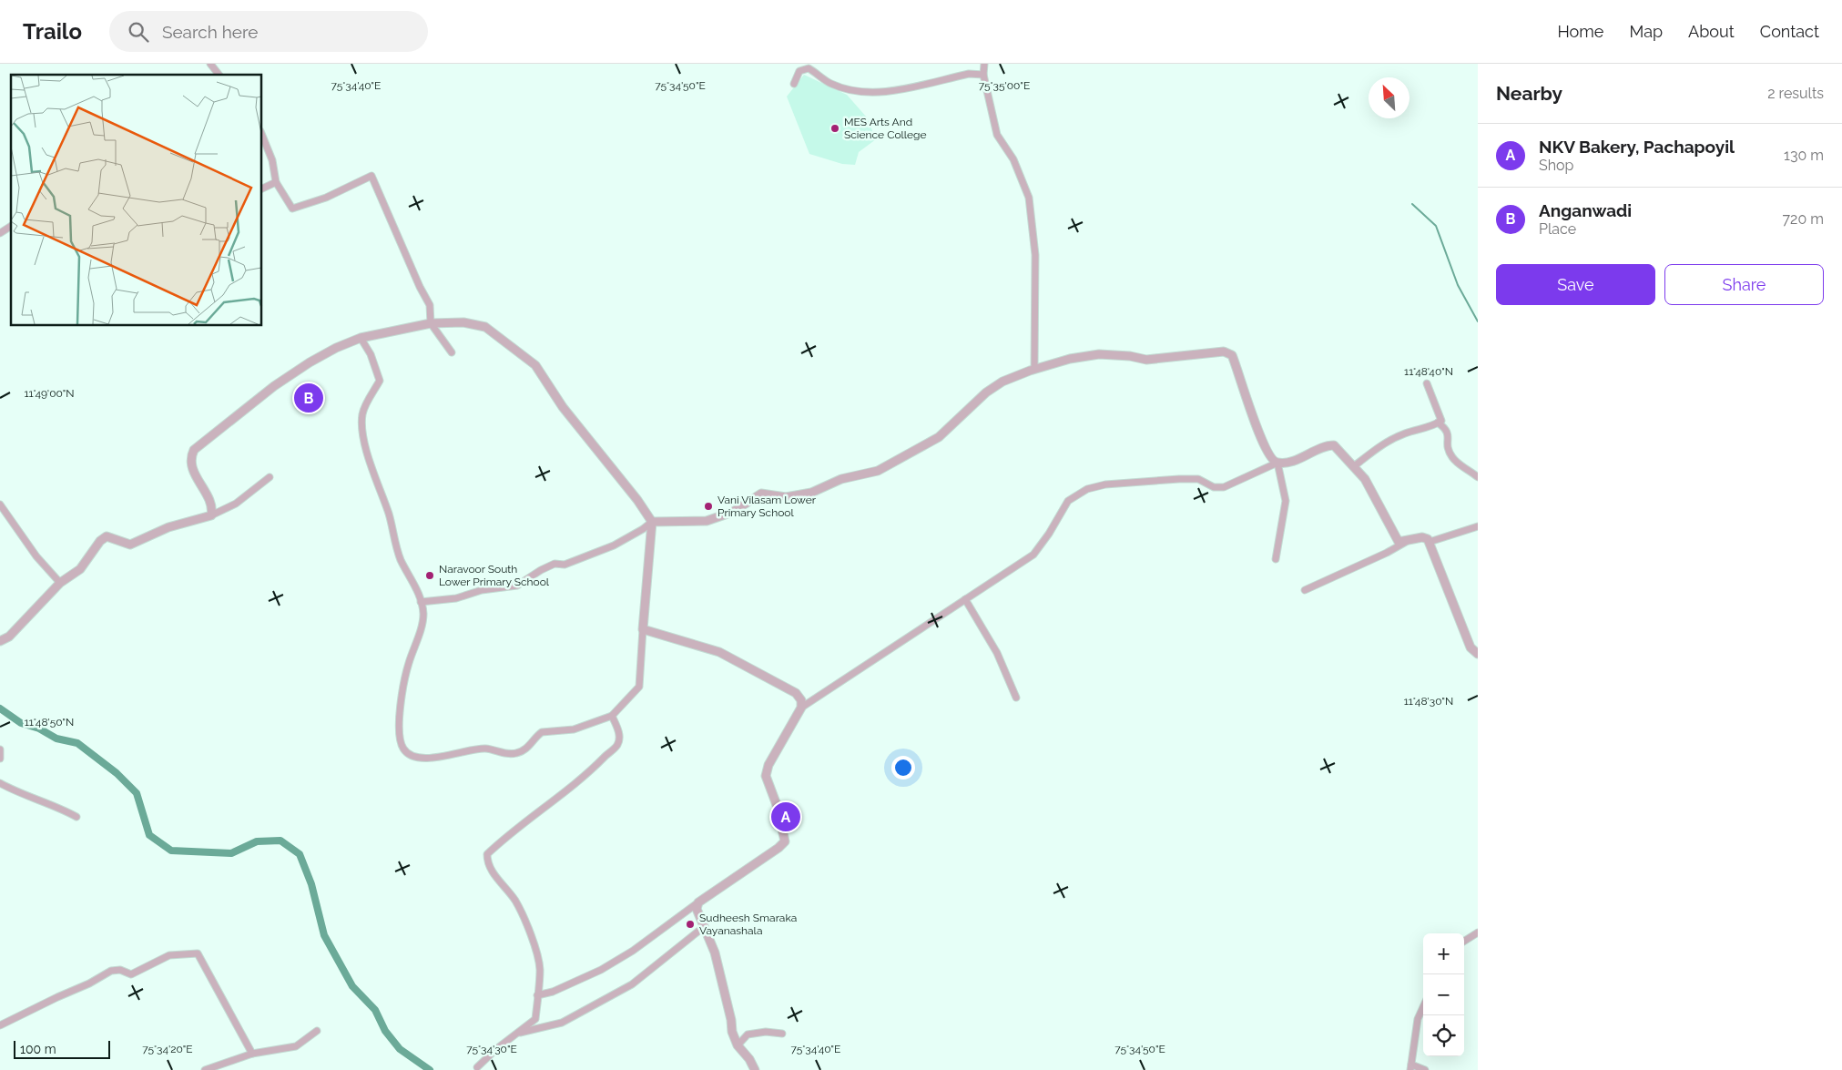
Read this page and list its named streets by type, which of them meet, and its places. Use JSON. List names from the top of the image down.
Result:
{
  "places": [
    "MES Arts And Science College",
    "Vani Vilasam Lower Primary School",
    "Naravoor South Lower Primary School",
    "Sudheesh Smaraka Vayanashala"
  ],
  "scale_bar": "100 m",
  "north": "top left",
  "page": {
    "header": "Trailo",
    "search": "Search here",
    "nav": [
      "Home",
      "Map",
      "About",
      "Contact"
    ],
    "heading": ["Nearby", "2 results"],
    "list": [
      {
        "mark": "A",
        "name": "NKV Bakery, Pachapoyil",
        "note": "Shop",
        "value": "130 m"
      },
      {
        "mark": "B",
        "name": "Anganwadi",
        "note": "Place",
        "value": "720 m"
      }
    ],
    "buttons": ["Save", "Share"],
    "pins": ["B", "A"],
    "map_buttons": ["+", "−"],
    "scale": "100 m"
  },
  "coordinates": [
    "75°34'40\"E",
    "75°34'50\"E",
    "75°35'00\"E",
    "11°48'40\"N",
    "11°49'00\"N",
    "11°48'30\"N",
    "11°48'50\"N",
    "75°34'20\"E",
    "75°34'30\"E"
  ]
}
